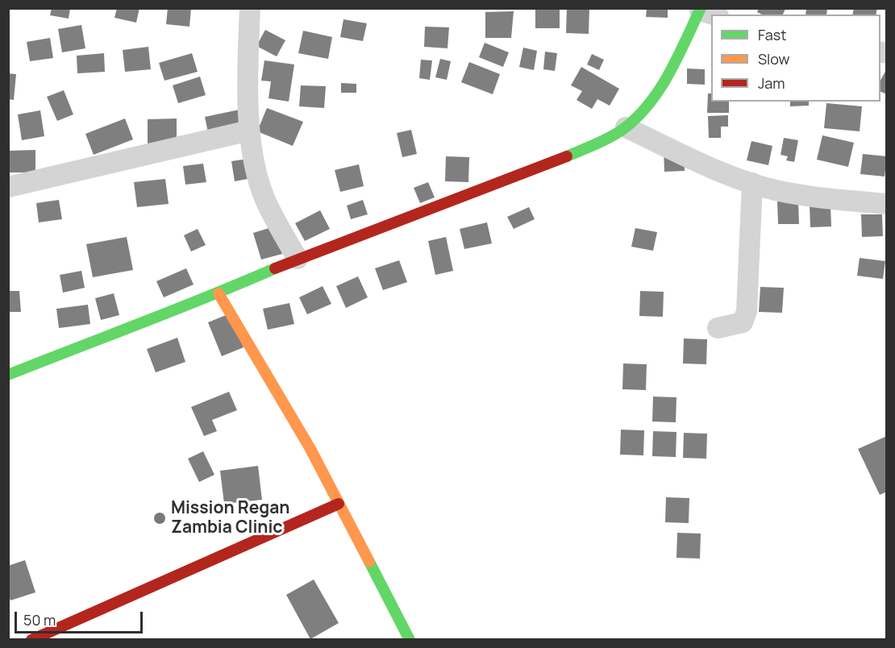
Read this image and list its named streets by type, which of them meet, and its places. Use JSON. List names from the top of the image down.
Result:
{
  "places": ["Mission Regan Zambia Clinic"],
  "legend": ["Fast", "Slow", "Jam"],
  "scale_bar": "50 m"
}
